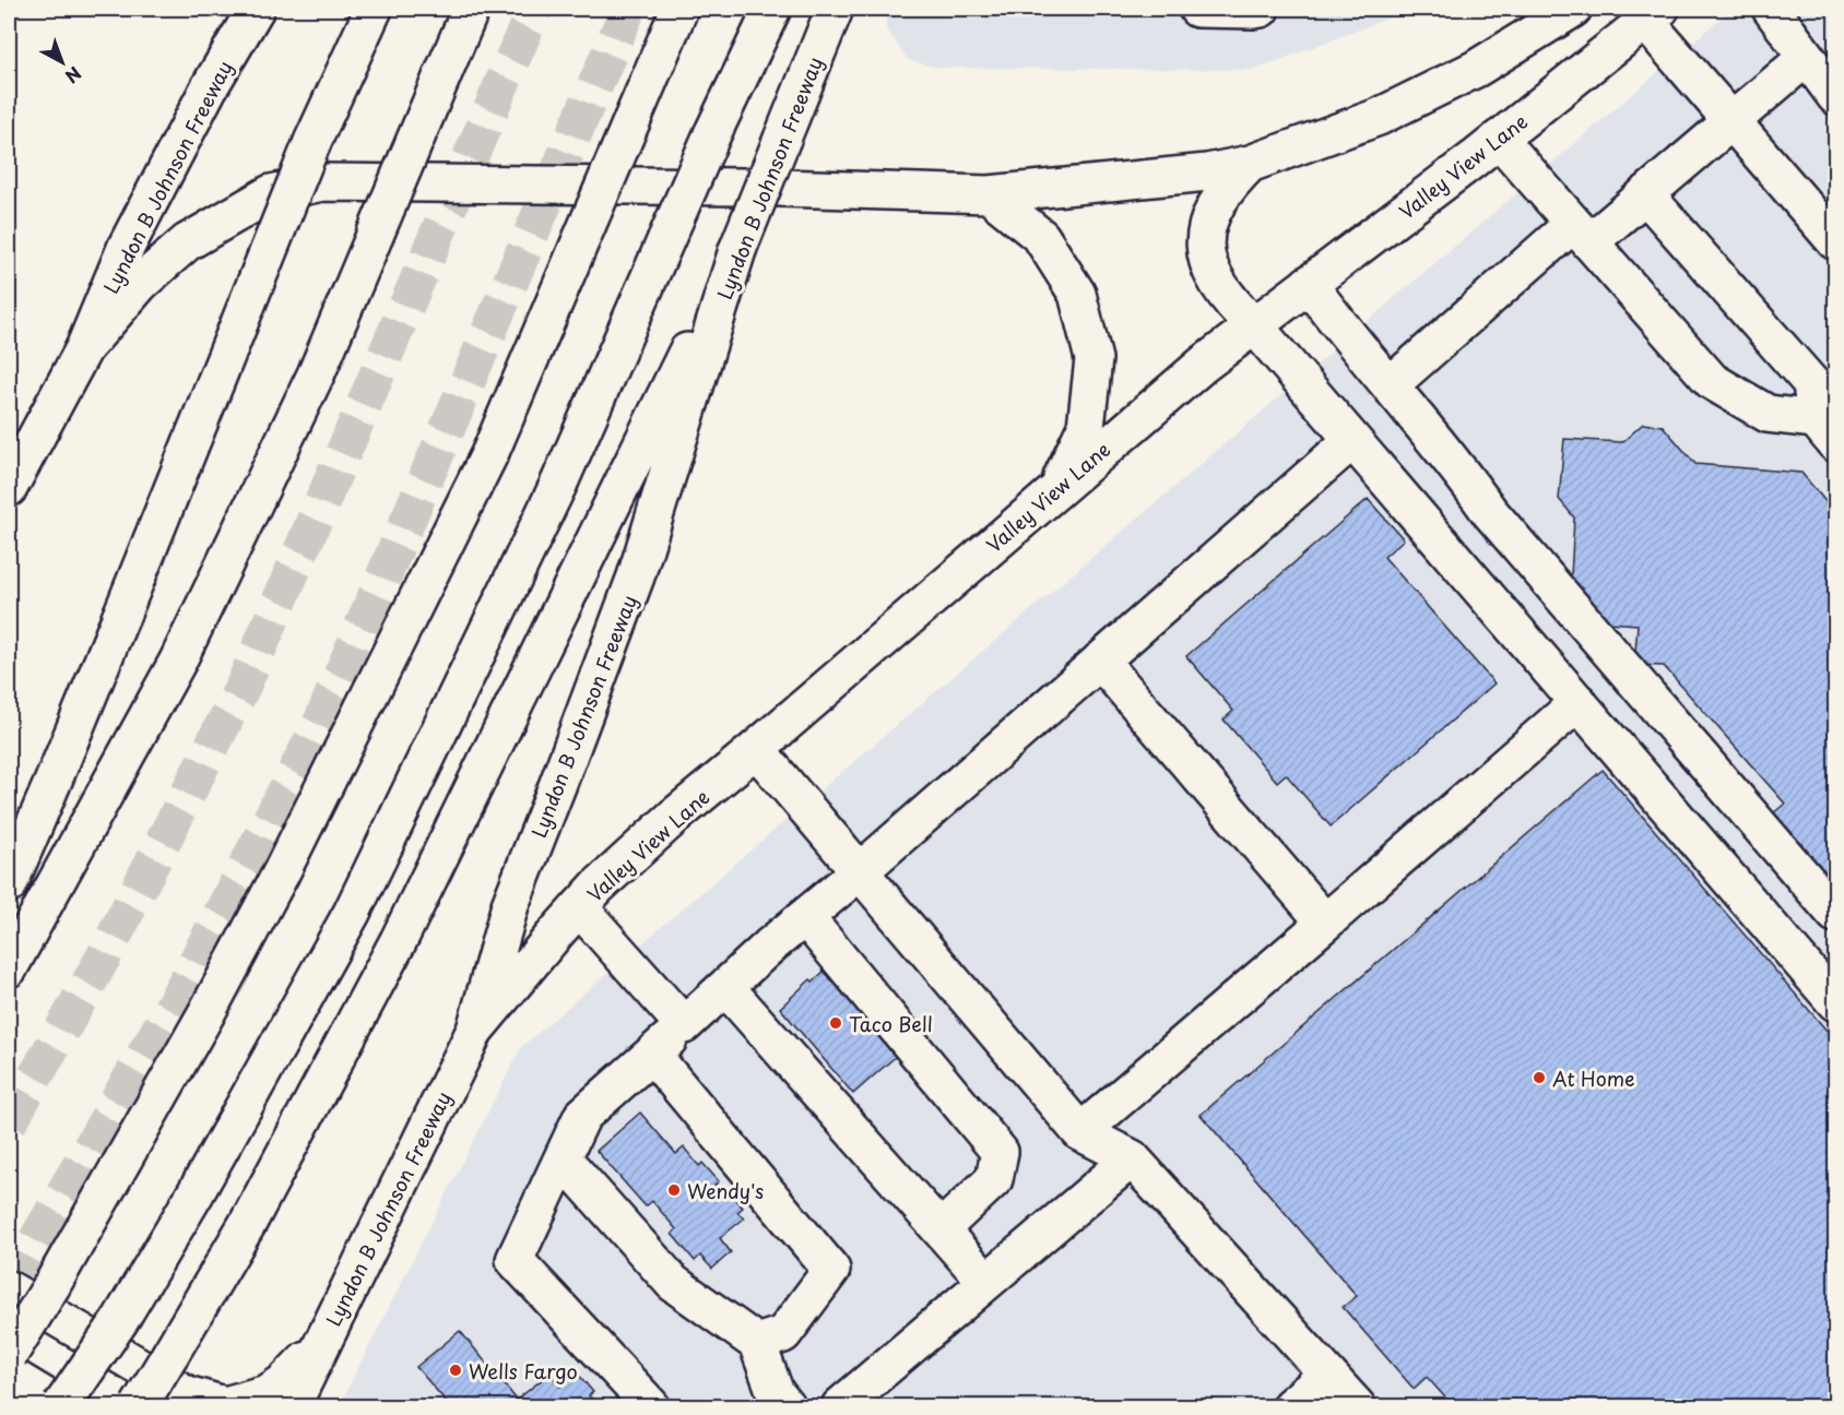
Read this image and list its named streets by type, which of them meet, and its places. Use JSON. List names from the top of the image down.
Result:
{
  "streets": {
    "main road": ["Valley View Lane", "Lyndon B Johnson Freeway"]
  },
  "crossings": [
    ["Valley View Lane", "Lyndon B Johnson Freeway"]
  ],
  "places": [
    "Taco Bell",
    "At Home",
    "Wendy's",
    "Wells Fargo"
  ],
  "north": "bottom right"
}
